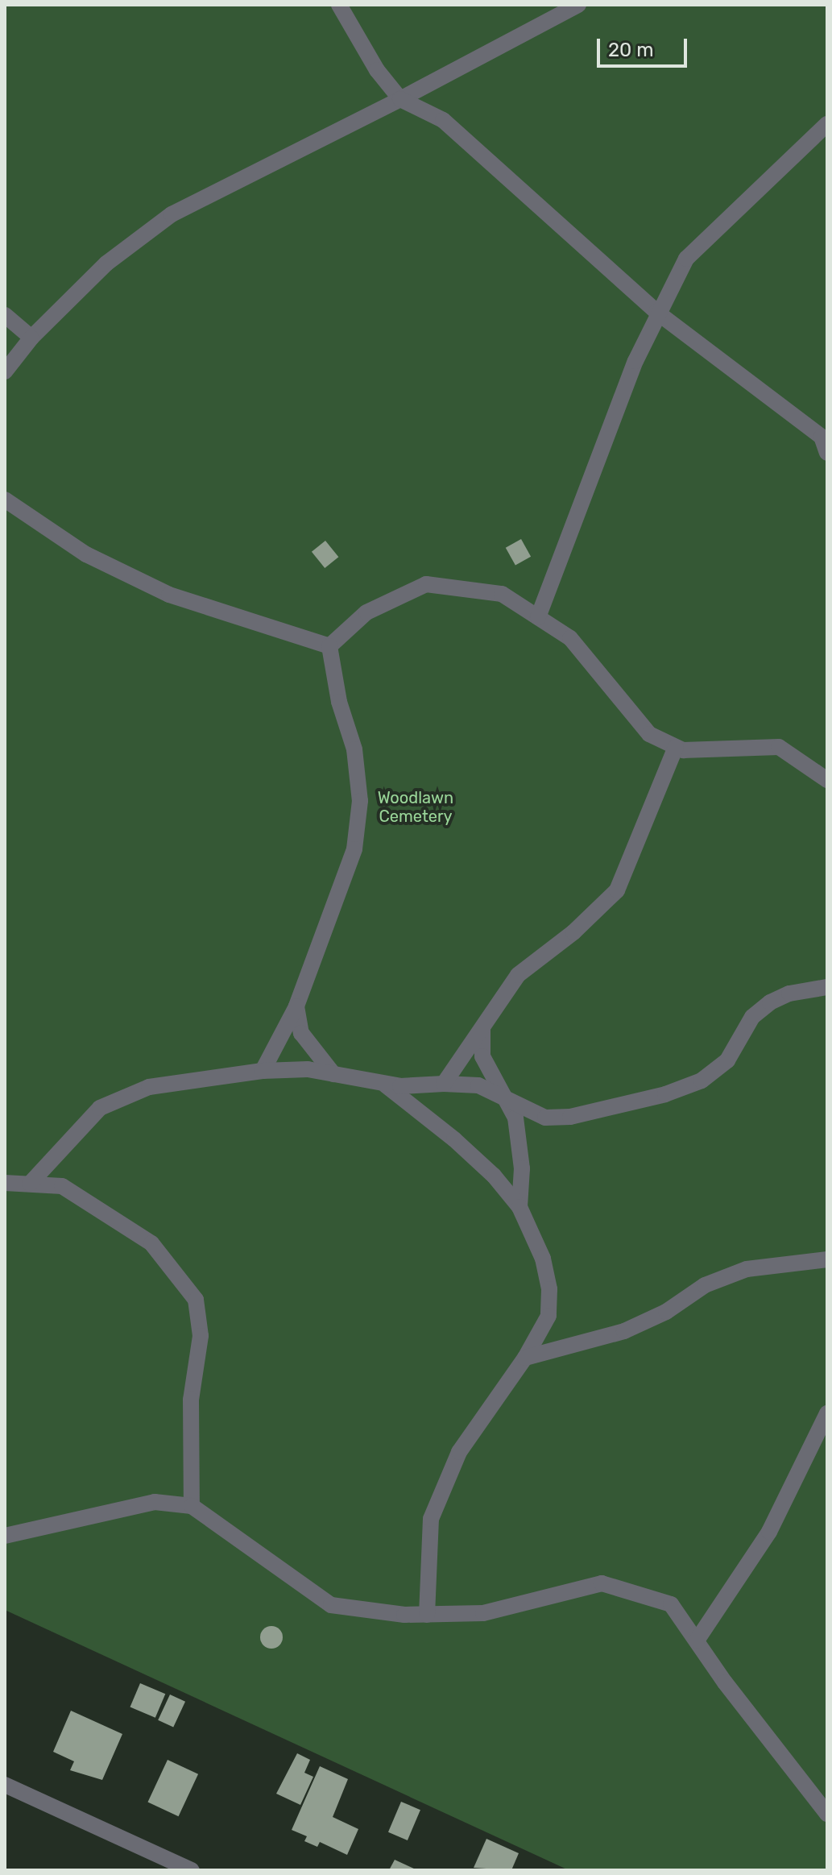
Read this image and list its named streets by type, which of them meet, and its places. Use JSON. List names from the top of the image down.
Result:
{
  "parks": ["Woodlawn Cemetery"],
  "scale_bar": "20 m"
}
